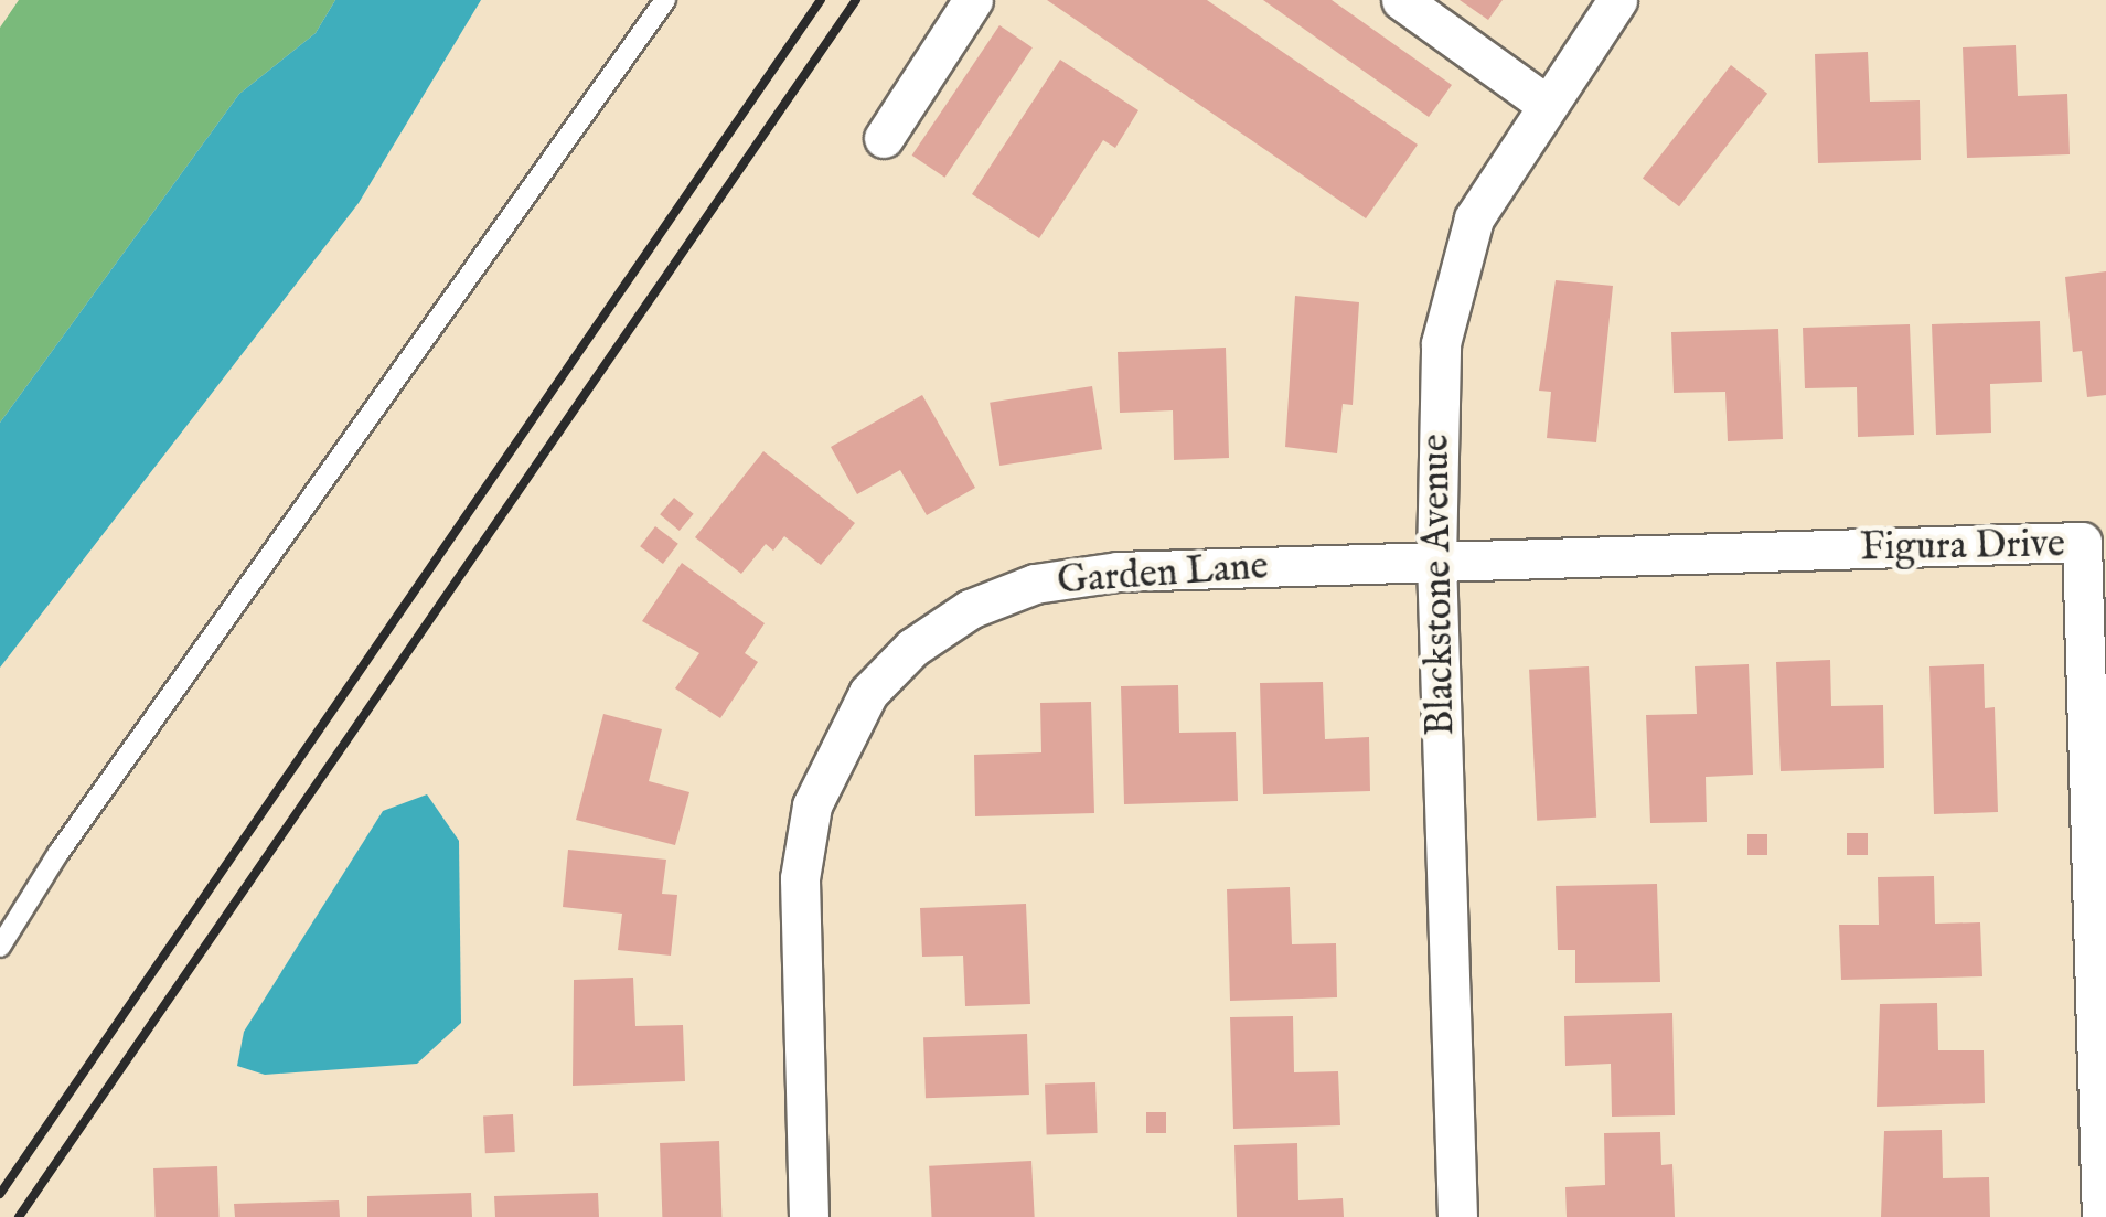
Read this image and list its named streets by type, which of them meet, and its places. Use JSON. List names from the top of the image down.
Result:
{
  "streets": {
    "street": ["Figura Drive", "Garden Lane", "Blackstone Avenue"]
  },
  "crossings": [
    ["Figura Drive", "Garden Lane"],
    ["Figura Drive", "Blackstone Avenue"],
    ["Garden Lane", "Blackstone Avenue"]
  ]
}
